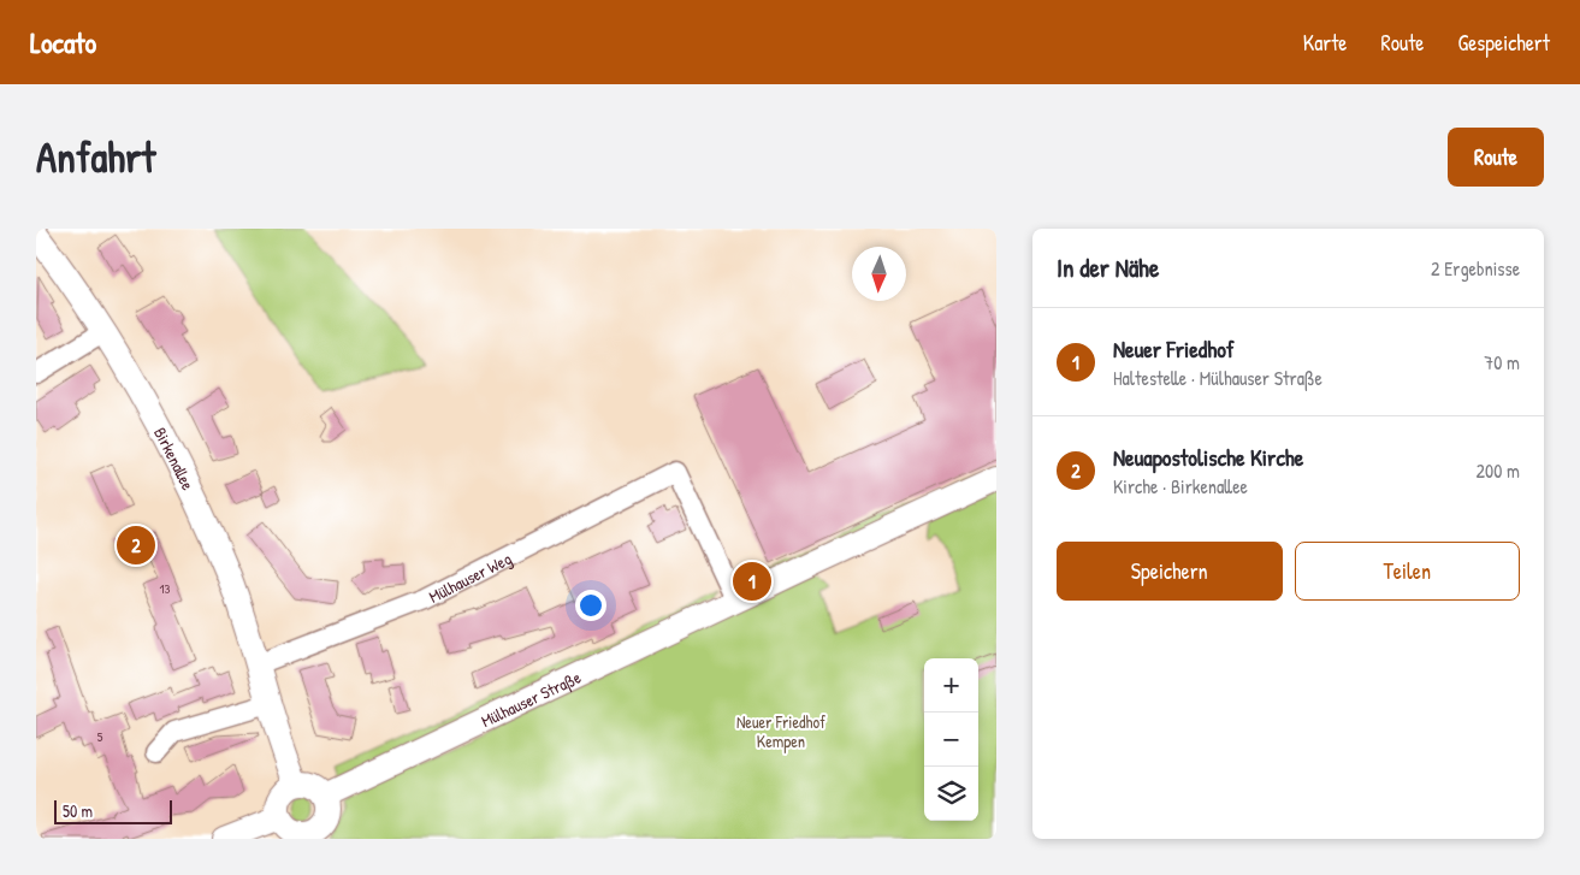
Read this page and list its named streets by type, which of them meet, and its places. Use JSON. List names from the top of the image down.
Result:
{
  "streets": {
    "street": ["Birkenallee", "Mülhauser Weg", "Mülhauser Straße"]
  },
  "crossings": [
    ["Birkenallee", "Mülhauser Weg"],
    ["Birkenallee", "Mülhauser Straße"],
    ["Mülhauser Weg", "Mülhauser Straße"]
  ],
  "parks": ["Neuer Friedhof Kempen"],
  "house_numbers": ["13", "5"],
  "scale_bar": "50 m",
  "north": "bottom",
  "page": {
    "header": "Locato",
    "nav": ["Karte", "Route", "Gespeichert"],
    "buttons": [
      "Route",
      ["Speichern", "Teilen"]
    ],
    "title": "Anfahrt",
    "heading": ["In der Nähe", "2 Ergebnisse"],
    "list": [
      {
        "mark": "1",
        "name": "Neuer Friedhof",
        "note": "Haltestelle · Mülhauser Straße",
        "value": "70 m"
      },
      {
        "mark": "2",
        "name": "Neuapostolische Kirche",
        "note": "Kirche · Birkenallee",
        "value": "200 m"
      }
    ],
    "pins": ["2", "1"],
    "map_buttons": ["+", "−"],
    "scale": "50 m"
  }
}
